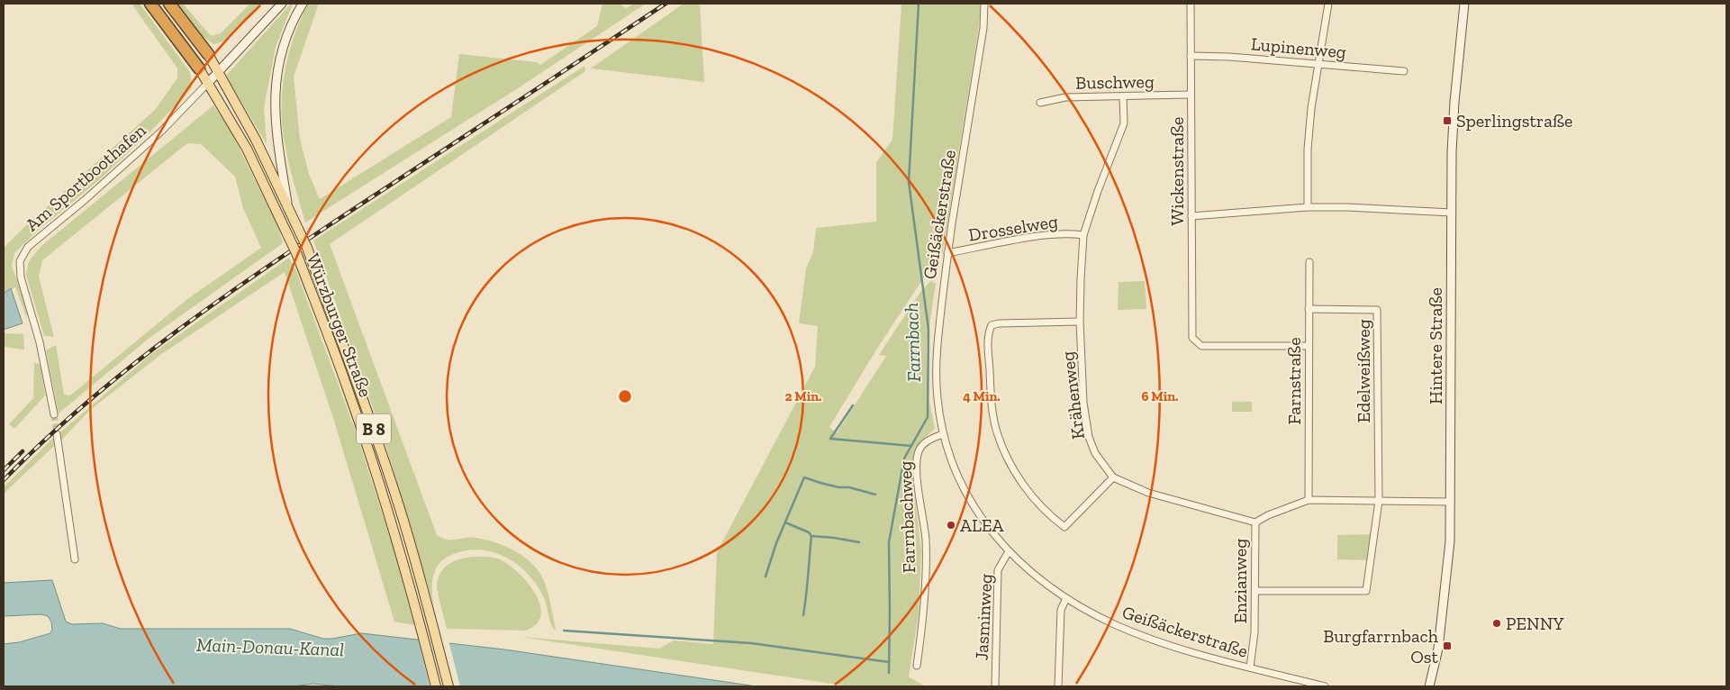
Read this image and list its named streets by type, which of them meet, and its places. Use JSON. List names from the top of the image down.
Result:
{
  "streets": {
    "highway": ["B 8"],
    "main road": ["Würzburger Straße"],
    "street": [
      "Lupinenweg",
      "Buschweg",
      "Wickenstraße",
      "Am Sportboothafen",
      "Geißäckerstraße",
      "Drosselweg",
      "Hintere Straße",
      "Edelweißweg",
      "Farnstraße",
      "Krähenweg",
      "Farrnbachweg",
      "Enzianweg",
      "Jasminweg"
    ]
  },
  "crossings": [
    ["Lupinenweg", "Wickenstraße"],
    ["Buschweg", "Wickenstraße"],
    ["Buschweg", "Krähenweg"],
    ["Wickenstraße", "Farnstraße"],
    ["Am Sportboothafen", "Würzburger Straße"],
    ["Geißäckerstraße", "Drosselweg"],
    ["Geißäckerstraße", "Farrnbachweg"],
    ["Geißäckerstraße", "Enzianweg"],
    ["Geißäckerstraße", "Jasminweg"],
    ["Drosselweg", "Krähenweg"],
    ["Würzburger Straße", "B 8"],
    ["Edelweißweg", "Farnstraße"],
    ["Krähenweg", "Enzianweg"]
  ],
  "water": ["Farrnbach", "Main-Donau-Kanal"],
  "places": {
    "transit": ["Sperlingstraße", "Burgfarrnbach Ost"],
    "other": ["ALEA", "PENNY"]
  },
  "rings": ["2 Min.", "4 Min.", "6 Min."]
}
